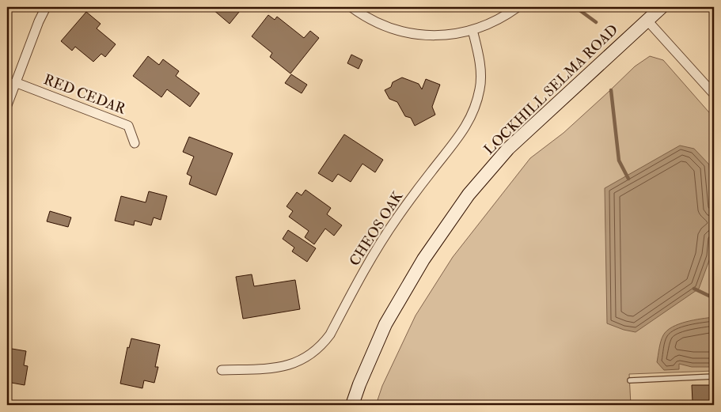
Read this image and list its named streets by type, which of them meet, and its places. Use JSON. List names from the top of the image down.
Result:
{
  "streets": {
    "main road": ["LOCKHILL SELMA ROAD"],
    "street": ["RED CEDAR", "CHEOS OAK"]
  }
}
